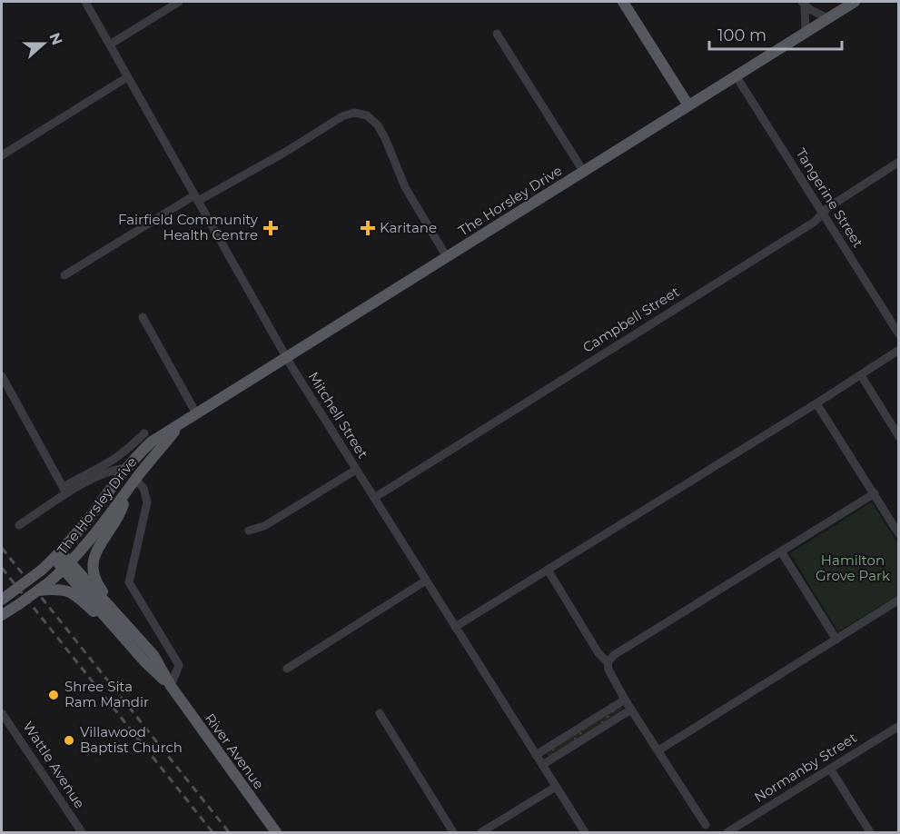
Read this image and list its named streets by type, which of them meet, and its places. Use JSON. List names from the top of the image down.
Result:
{
  "streets": {
    "main road": ["The Horsley Drive", "River Avenue"],
    "street": [
      "Tangerine Street",
      "Campbell Street",
      "Mitchell Street",
      "Wattle Avenue",
      "Normanby Street"
    ]
  },
  "crossings": [
    ["Tangerine Street", "The Horsley Drive"],
    ["Tangerine Street", "Campbell Street"],
    ["The Horsley Drive", "Mitchell Street"],
    ["The Horsley Drive", "River Avenue"],
    ["Campbell Street", "Mitchell Street"]
  ],
  "parks": ["Hamilton Grove Park"],
  "places": {
    "health": ["Fairfield Community Health Centre", "Karitane"],
    "other": ["Shree Sita Ram Mandir", "Villawood Baptist Church"]
  },
  "scale_bar": "100 m",
  "north": "right"
}
